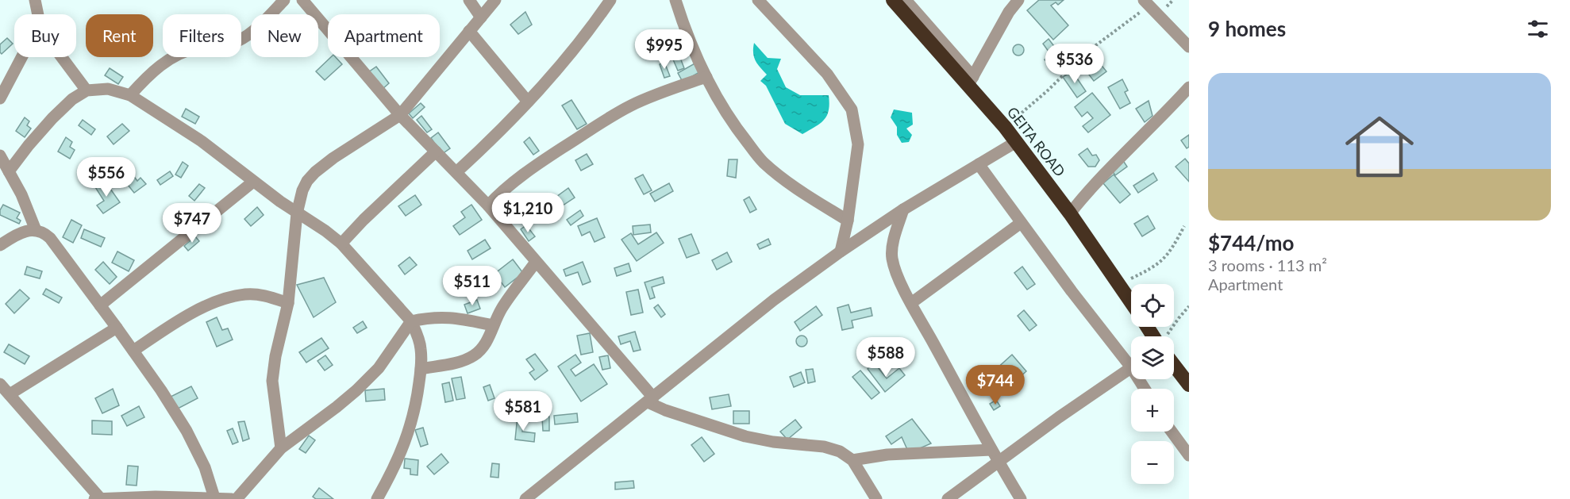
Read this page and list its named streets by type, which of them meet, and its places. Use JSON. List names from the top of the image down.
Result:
{
  "streets": {
    "highway": ["GEITA ROAD"]
  },
  "page": {
    "heading": "9 homes",
    "chip": [
      "Buy",
      "Rent",
      "Filters",
      "New",
      "Apartment"
    ],
    "price": [
      "$995",
      "$536",
      "$556",
      "$1,210",
      "$747",
      "$511",
      "$588",
      "$744",
      "$581"
    ],
    "list": [
      {
        "name": "$744/mo",
        "note": "3 rooms · 113 m² · Apartment"
      }
    ],
    "map_buttons": ["+", "−"]
  }
}
